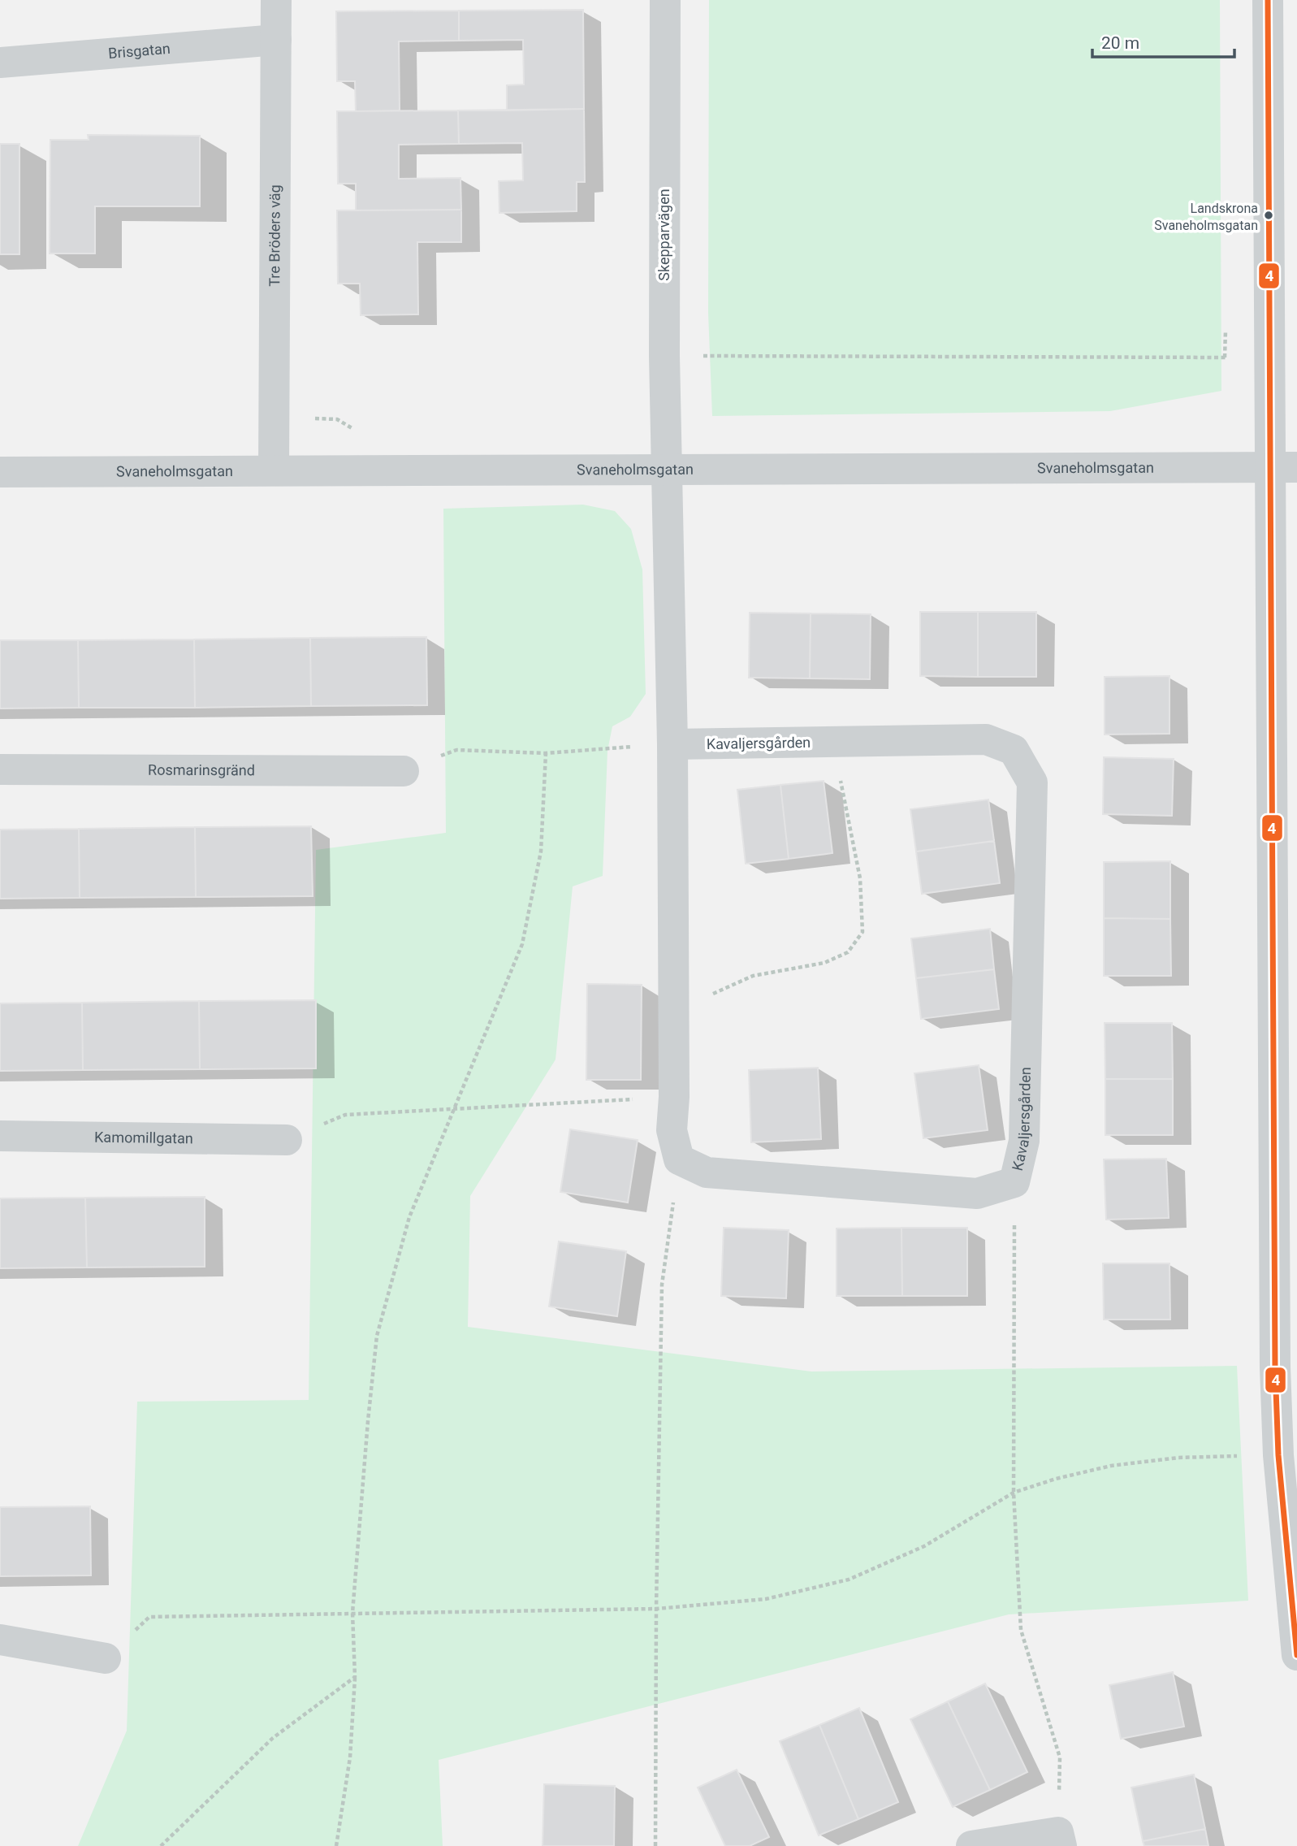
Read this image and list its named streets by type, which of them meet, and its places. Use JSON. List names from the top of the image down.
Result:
{
  "streets": {
    "street": [
      "Brisgatan",
      "Skepparvägen",
      "Tre Bröders väg",
      "Svaneholmsgatan",
      "Kavaljersgården",
      "Rosmarinsgränd",
      "Kamomillgatan"
    ]
  },
  "crossings": [
    ["Brisgatan", "Tre Bröders väg"],
    ["Skepparvägen", "Svaneholmsgatan"],
    ["Tre Bröders väg", "Svaneholmsgatan"]
  ],
  "places": ["Landskrona Svaneholmsgatan"],
  "lines": ["transit line 4"],
  "scale_bar": "20 m"
}
